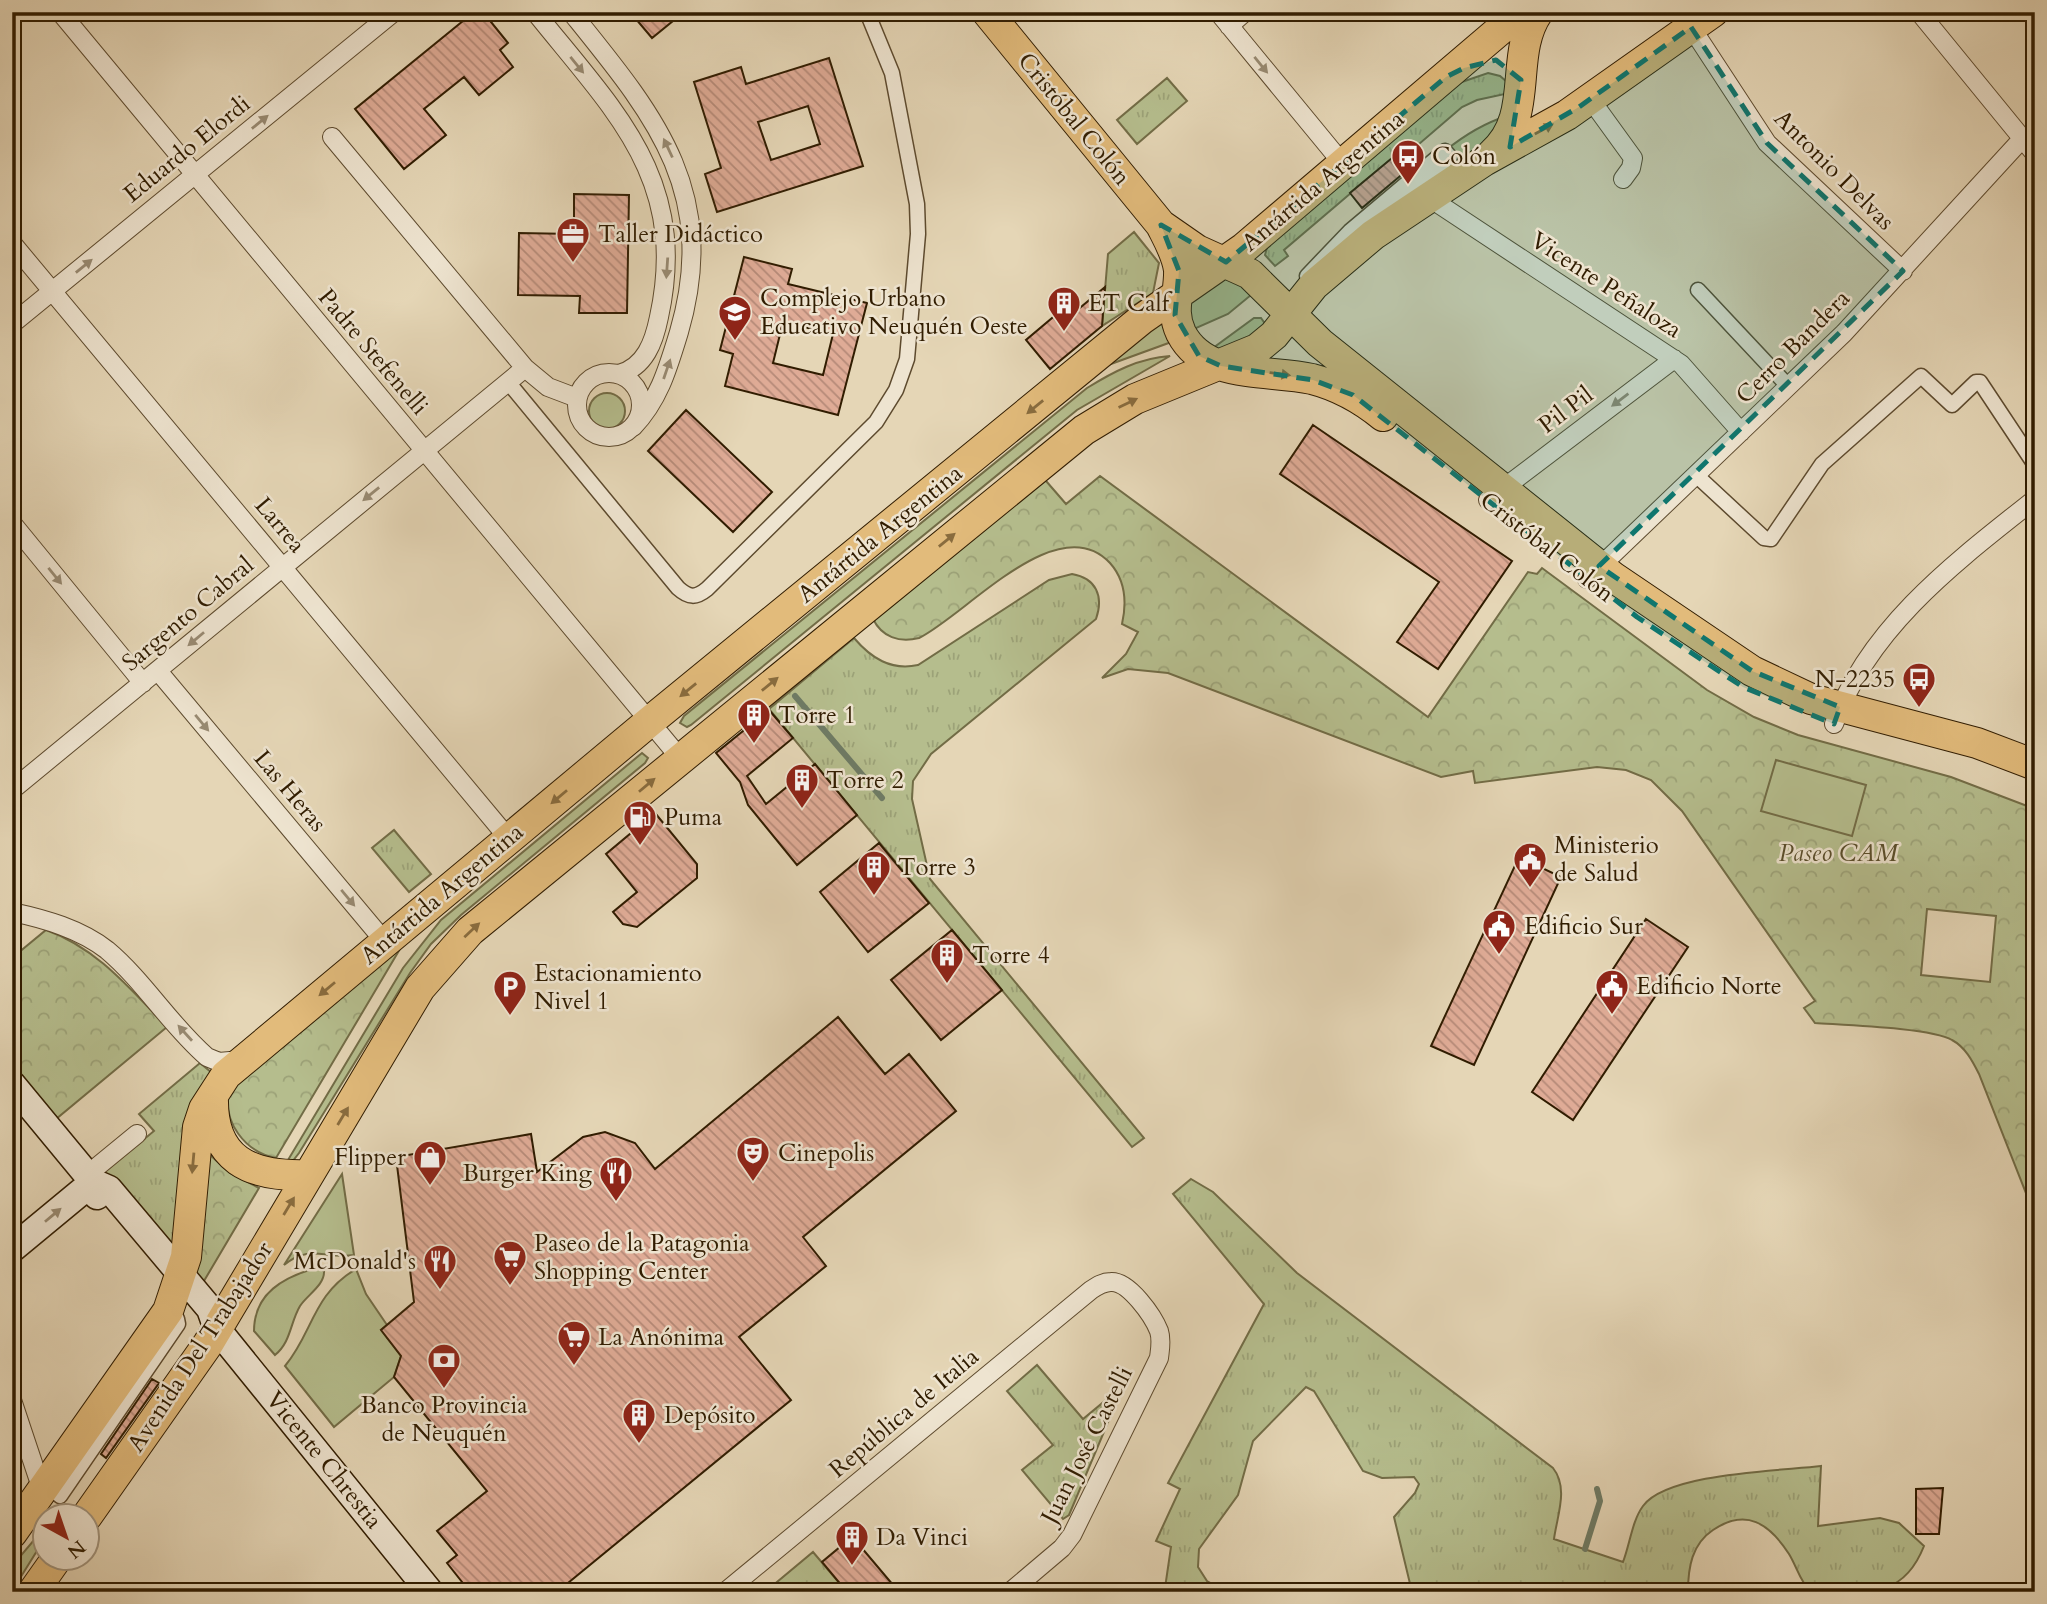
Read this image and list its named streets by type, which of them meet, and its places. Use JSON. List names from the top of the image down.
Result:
{
  "streets": {
    "main road": [
      "Cristóbal Colón",
      "Antártida Argentina",
      "Avenida Del Trabajador",
      "Vicente Chrestia"
    ],
    "street": [
      "Eduardo Elordi",
      "Antonio Delvas",
      "Vicente Peñaloza",
      "Cerro Bandera",
      "Padre Stefenelli",
      "Pil Pil",
      "Larrea",
      "Sargento Cabral",
      "Las Heras",
      "República de Italia",
      "Juan José Castelli"
    ]
  },
  "crossings": [
    ["Cristóbal Colón", "Antártida Argentina"],
    ["Cristóbal Colón", "Cerro Bandera"],
    ["Cristóbal Colón", "Pil Pil"],
    ["Eduardo Elordi", "Padre Stefenelli"],
    ["Eduardo Elordi", "Larrea"],
    ["Antonio Delvas", "Cerro Bandera"],
    ["Antártida Argentina", "Padre Stefenelli"],
    ["Antártida Argentina", "Larrea"],
    ["Antártida Argentina", "Las Heras"],
    ["Antártida Argentina", "Avenida Del Trabajador"],
    ["Vicente Peñaloza", "Cerro Bandera"],
    ["Vicente Peñaloza", "Pil Pil"],
    ["Padre Stefenelli", "Sargento Cabral"],
    ["Larrea", "Sargento Cabral"],
    ["Sargento Cabral", "Las Heras"],
    ["Avenida Del Trabajador", "Vicente Chrestia"],
    ["República de Italia", "Juan José Castelli"]
  ],
  "one_way": [
    "Eduardo Elordi",
    "Pil Pil",
    "Sargento Cabral",
    "Las Heras"
  ],
  "parks": ["Paseo CAM"],
  "places": {
    "bus stop": ["Colón", "N-2235"],
    "office": ["Taller Didáctico"],
    "building": [
      "ET Calf",
      "Torre 1",
      "Torre 2",
      "Torre 3",
      "Torre 4",
      "Depósito",
      "Da Vinci"
    ],
    "school or university": ["Complejo Urbano Educativo Neuquén Oeste"],
    "fuel station": ["Puma"],
    "public building": ["Ministerio de Salud", "Edificio Sur", "Edificio Norte"],
    "parking": ["Estacionamiento Nivel 1"],
    "theatre": ["Cinepolis"],
    "shop": ["Flipper"],
    "restaurant": ["Burger King", "McDonald's"],
    "supermarket": ["Paseo de la Patagonia Shopping Center", "La Anónima"],
    "bank": ["Banco Provincia de Neuquén"]
  },
  "north": "bottom right"
}
